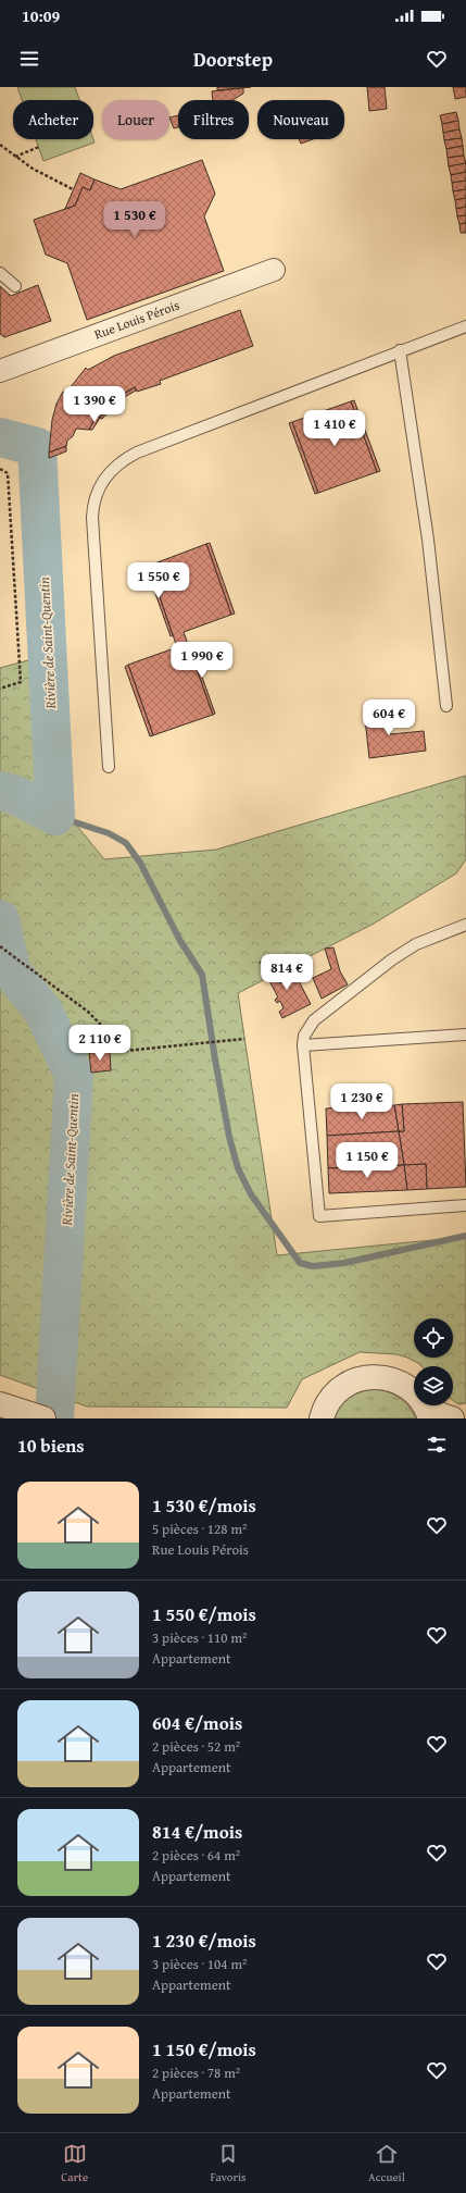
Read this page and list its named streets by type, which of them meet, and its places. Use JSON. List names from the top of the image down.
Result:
{
  "streets": {
    "street": ["Rue Louis Pérois"]
  },
  "water": ["Rivière de Saint-Quentin"],
  "page": {
    "status": "10:09",
    "header": "Doorstep",
    "chip": [
      "Acheter",
      "Louer",
      "Filtres",
      "Nouveau"
    ],
    "price": [
      "1 530 €",
      "1 390 €",
      "1 410 €",
      "1 550 €",
      "1 990 €",
      "604 €",
      "814 €",
      "2 110 €",
      "1 230 €",
      "1 150 €"
    ],
    "heading": "10 biens",
    "list": [
      {
        "name": "1 530 €/mois",
        "note": "5 pièces · 128 m² · Rue Louis Pérois"
      },
      {
        "name": "1 550 €/mois",
        "note": "3 pièces · 110 m² · Appartement"
      },
      {
        "name": "604 €/mois",
        "note": "2 pièces · 52 m² · Appartement"
      },
      {
        "name": "814 €/mois",
        "note": "2 pièces · 64 m² · Appartement"
      },
      {
        "name": "1 230 €/mois",
        "note": "3 pièces · 104 m² · Appartement"
      },
      {
        "name": "1 150 €/mois",
        "note": "2 pièces · 78 m² · Appartement"
      }
    ],
    "tabs": ["Carte", "Favoris", "Accueil"]
  }
}
